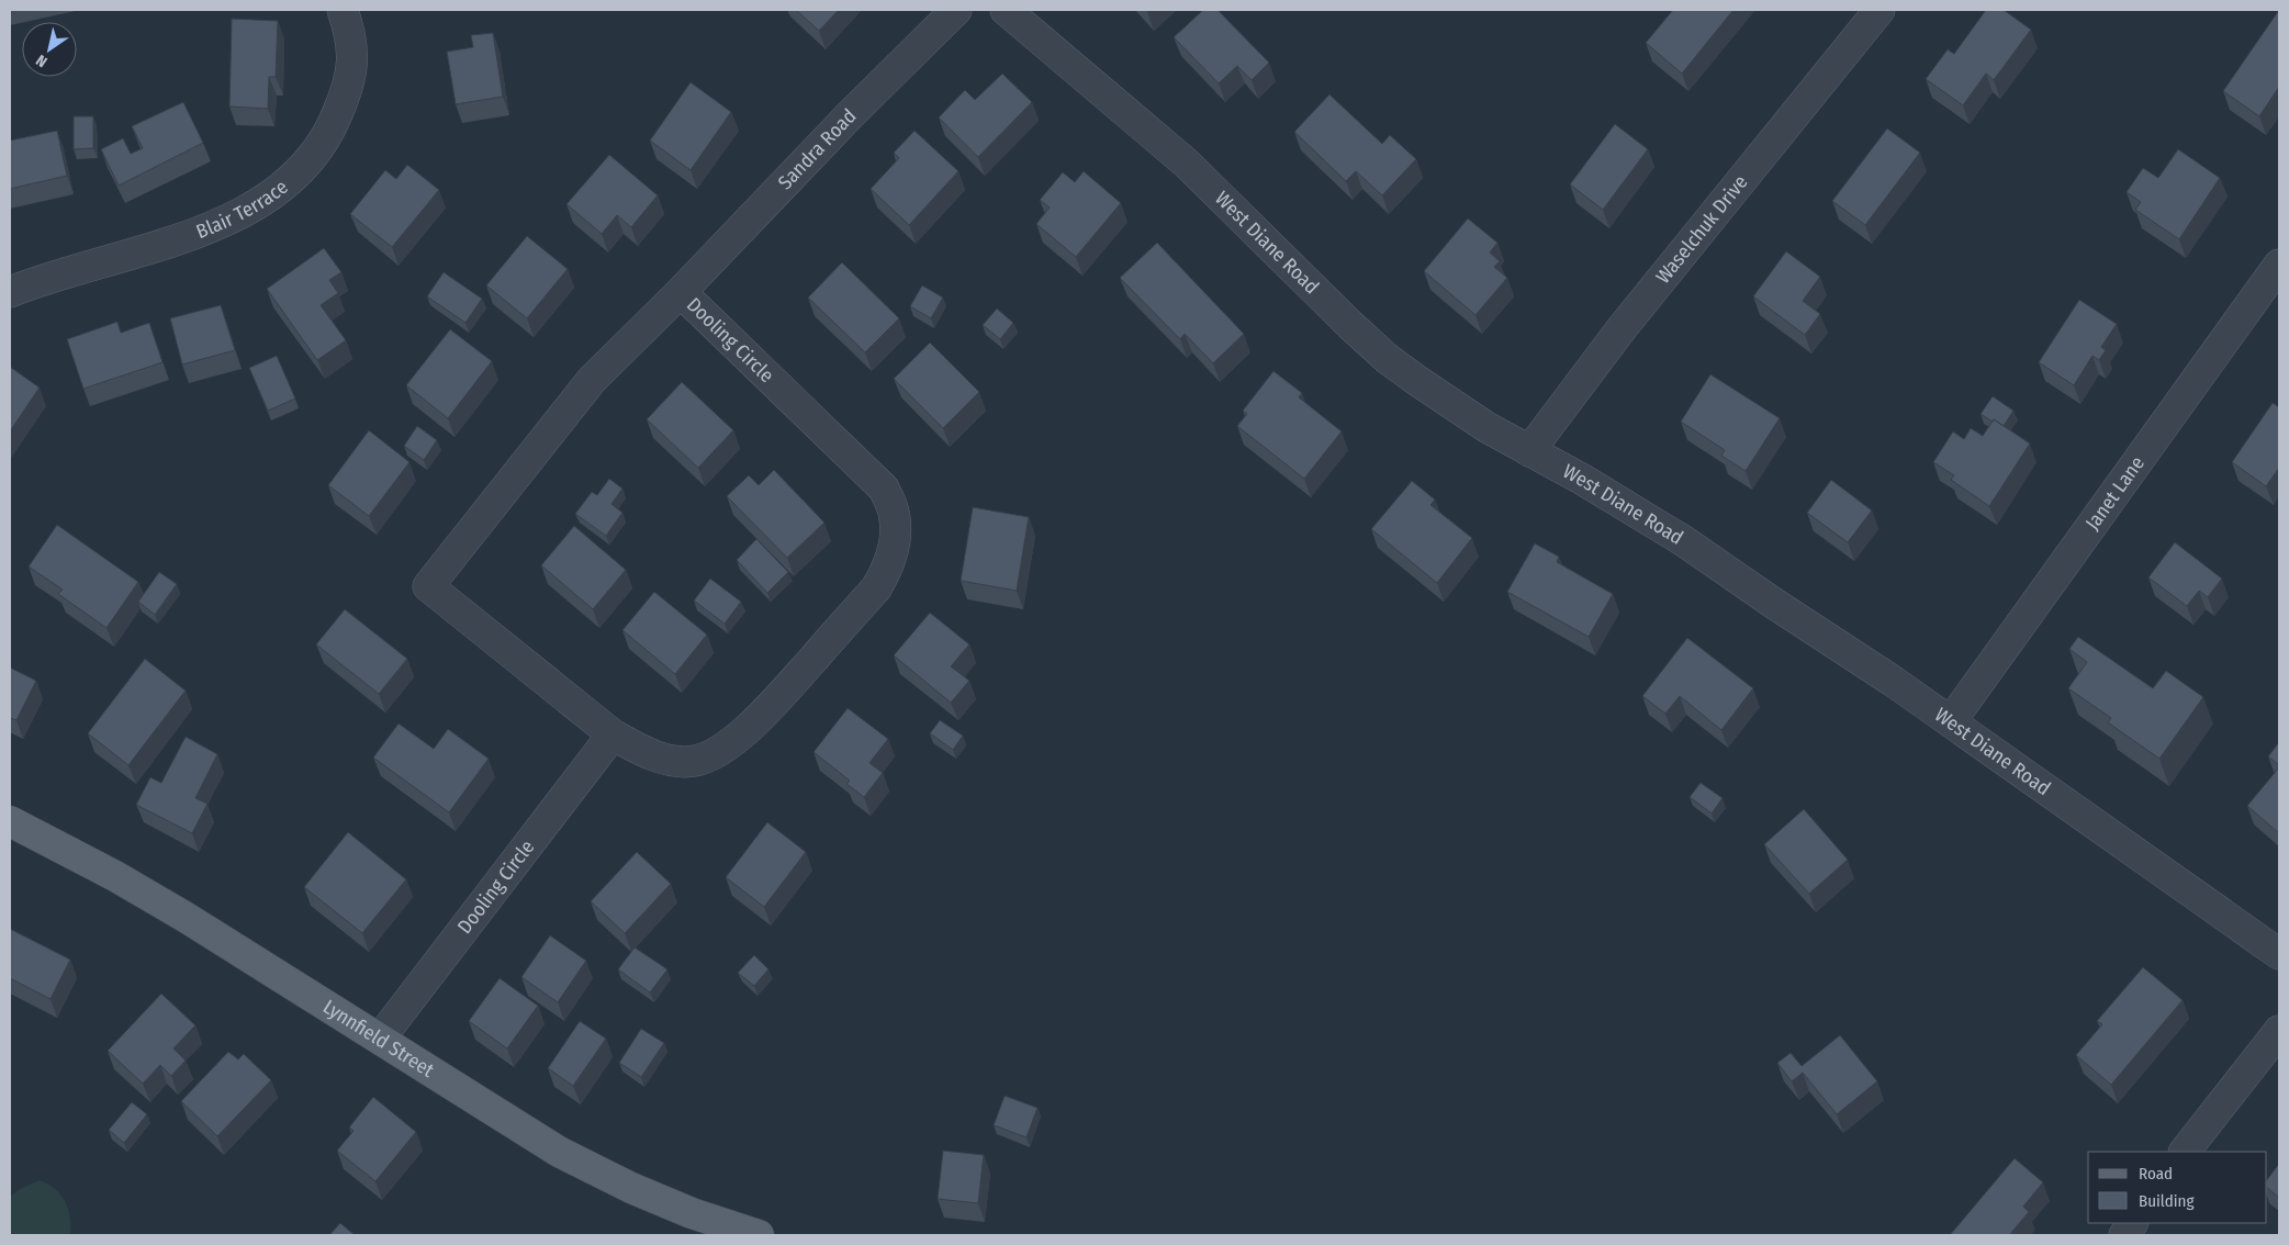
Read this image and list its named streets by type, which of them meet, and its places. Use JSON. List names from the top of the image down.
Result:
{
  "streets": {
    "main road": ["Lynnfield Street"],
    "street": [
      "Sandra Road",
      "Blair Terrace",
      "Waselchuk Drive",
      "West Diane Road",
      "Dooling Circle",
      "Janet Lane"
    ]
  },
  "crossings": [
    ["Sandra Road", "Dooling Circle"],
    ["Waselchuk Drive", "West Diane Road"],
    ["West Diane Road", "Janet Lane"],
    ["Dooling Circle", "Lynnfield Street"]
  ],
  "legend": ["Road", "Building"],
  "north": "bottom left"
}
